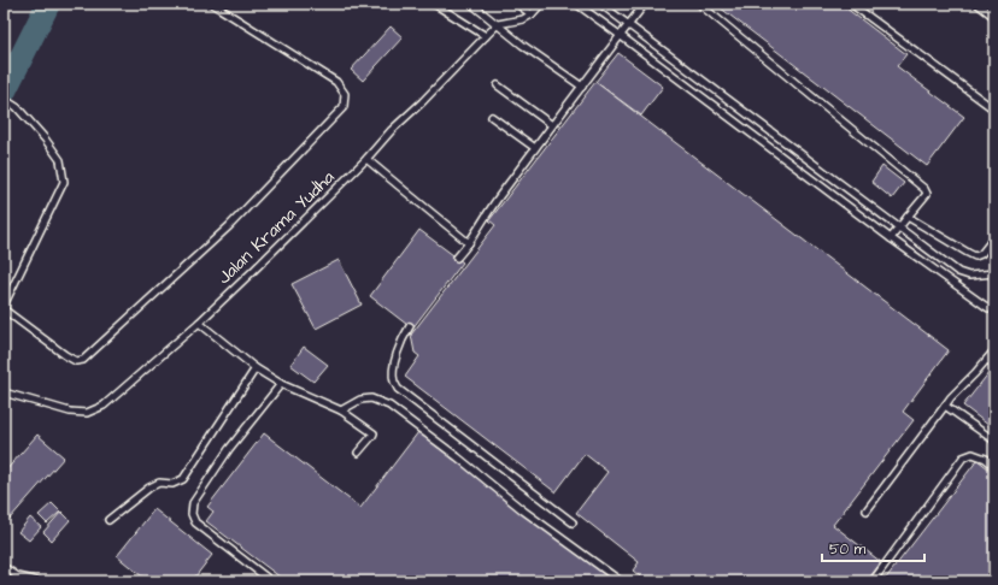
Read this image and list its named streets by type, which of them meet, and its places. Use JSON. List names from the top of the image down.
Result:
{
  "streets": {
    "lane": ["Jalan Krama Yudha"]
  },
  "scale_bar": "50 m"
}
